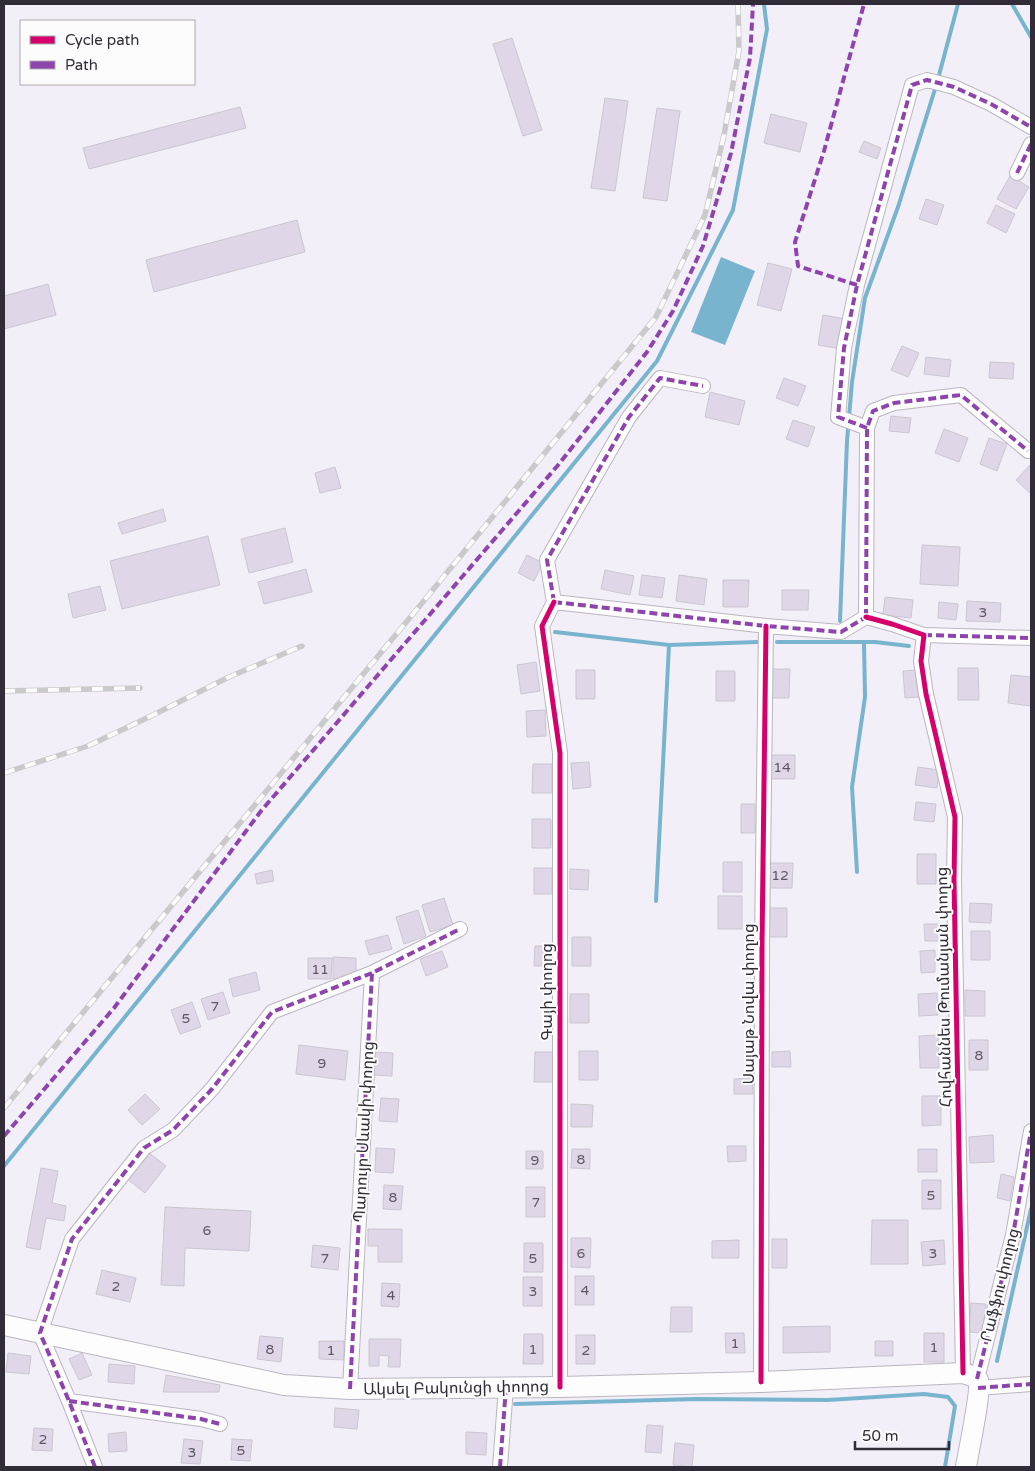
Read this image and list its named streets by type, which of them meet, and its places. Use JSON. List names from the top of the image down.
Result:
{
  "streets": {
    "main road": ["Րաֆֆու փողոց", "Ակսել Բակունցի փողոց"],
    "street": [
      "Հովհաննես Թումանյան փողոց",
      "Գայի փողոց",
      "Սայաթ Նովա փողոց",
      "Պարույր Սևակի փողոց"
    ]
  },
  "crossings": [
    ["Հովհաննես Թումանյան փողոց", "Րաֆֆու փողոց"],
    ["Հովհաննես Թումանյան փողոց", "Ակսել Բակունցի փողոց"],
    ["Գայի փողոց", "Ակսել Բակունցի փողոց"],
    ["Սայաթ Նովա փողոց", "Ակսել Բակունցի փողոց"],
    ["Պարույր Սևակի փողոց", "Ակսել Բակունցի փողոց"],
    ["Րաֆֆու փողոց", "Ակսել Բակունցի փողոց"]
  ],
  "house_numbers": [
    "3",
    "14",
    "12",
    "11",
    "7",
    "5",
    "8",
    "9",
    "8",
    "9",
    "5",
    "8",
    "7",
    "6",
    "6",
    "3",
    "7",
    "5",
    "2",
    "4",
    "3",
    "4",
    "1",
    "1",
    "8",
    "1",
    "1",
    "2",
    "2",
    "5",
    "3"
  ],
  "legend": ["Cycle path", "Path"],
  "scale_bar": "50 m"
}
